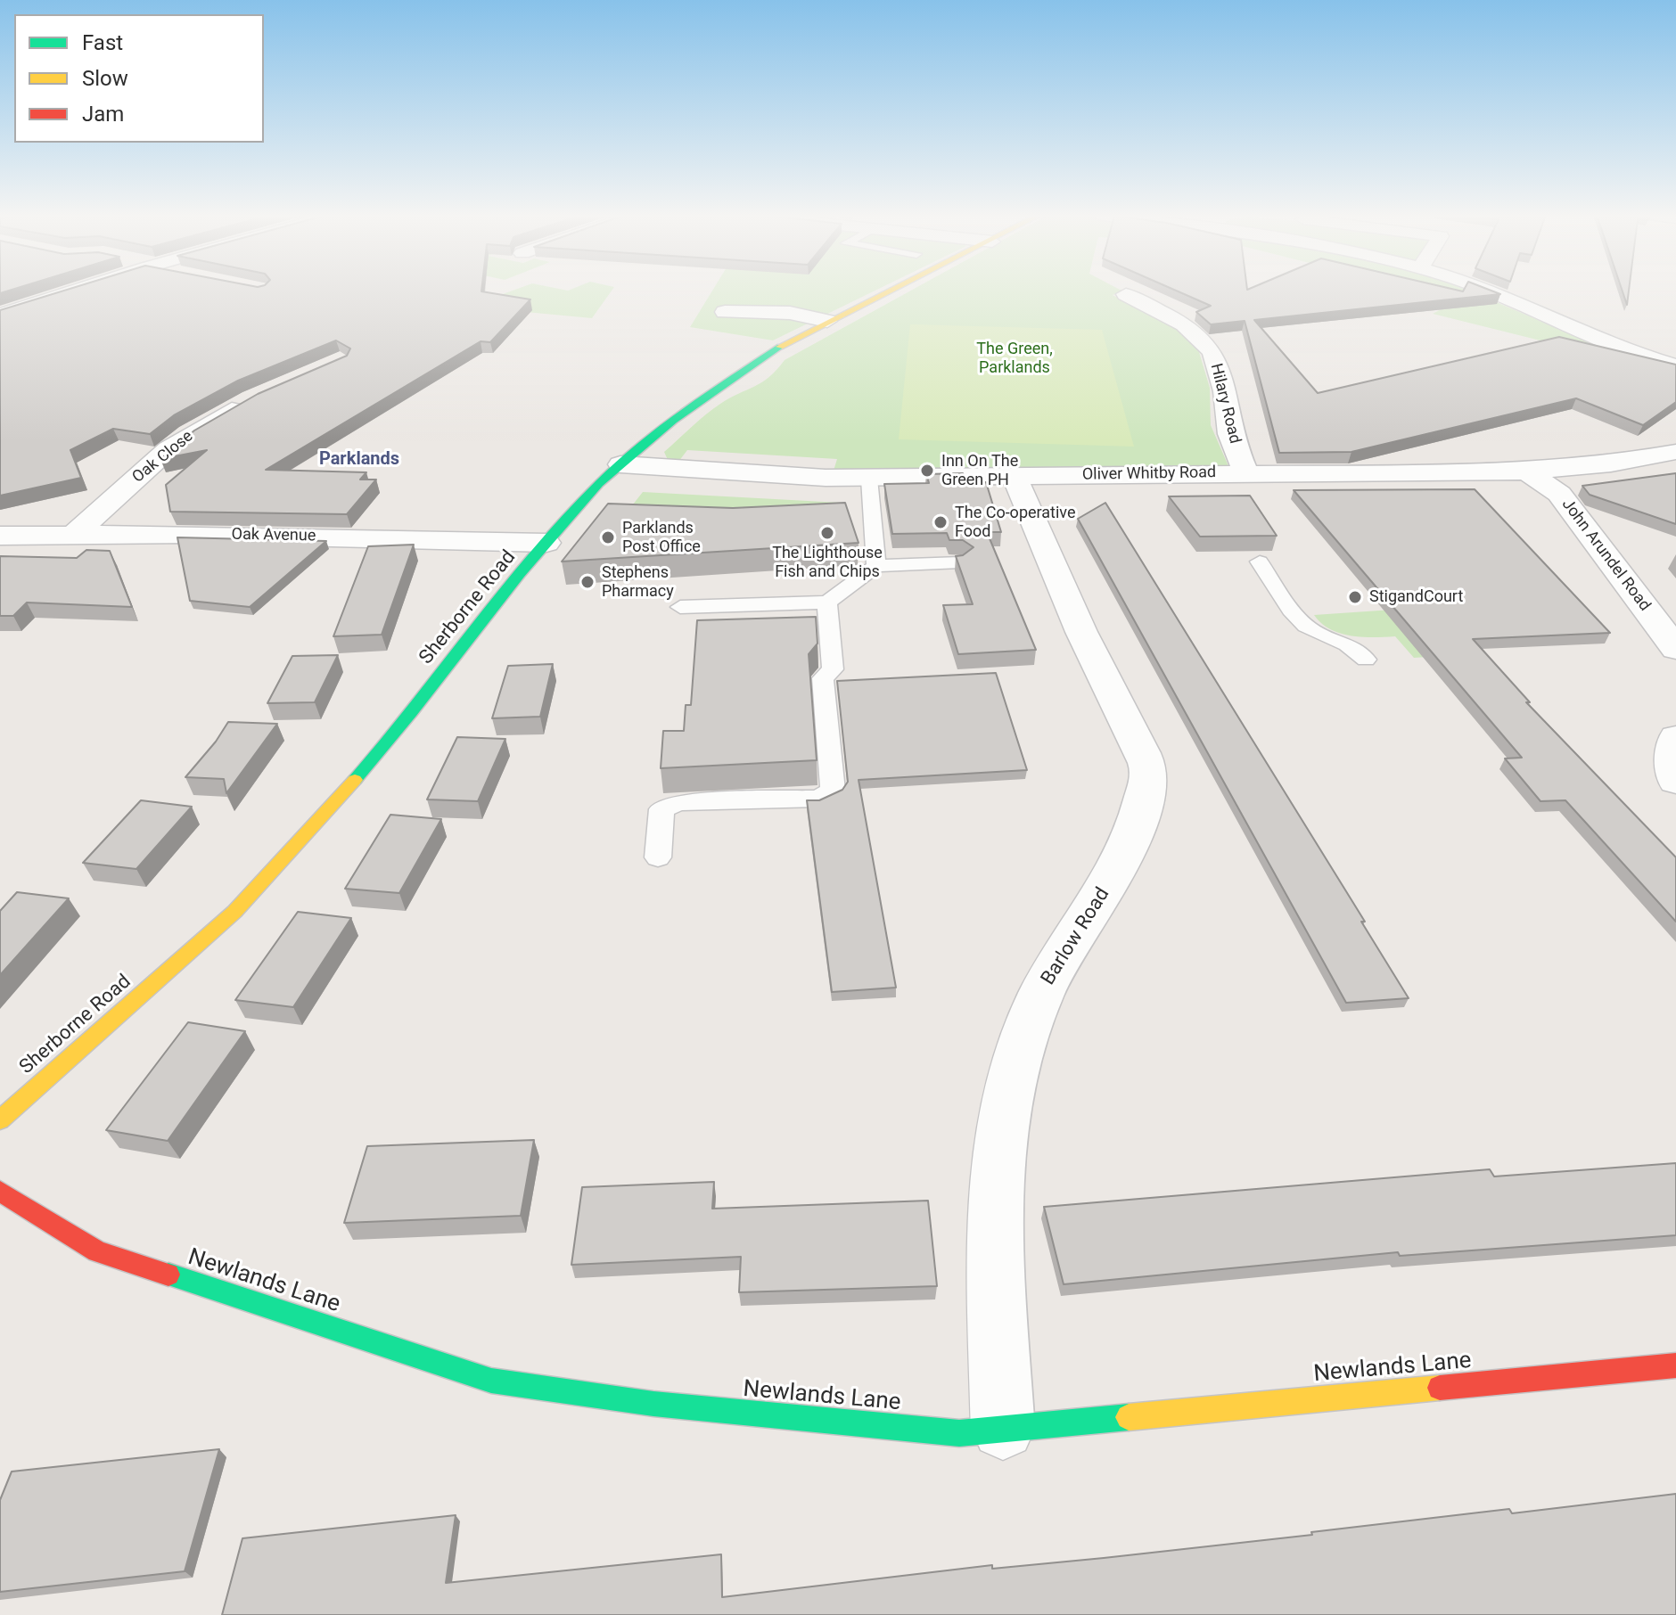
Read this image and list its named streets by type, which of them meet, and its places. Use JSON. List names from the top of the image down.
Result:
{
  "streets": {
    "street": [
      "Hilary Road",
      "Oak Close",
      "Oliver Whitby Road",
      "Oak Avenue",
      "John Arundel Road",
      "Sherborne Road",
      "Barlow Road",
      "Newlands Lane"
    ]
  },
  "crossings": [
    ["Hilary Road", "Oliver Whitby Road"],
    ["Oak Close", "Oak Avenue"],
    ["Oliver Whitby Road", "John Arundel Road"],
    ["Oliver Whitby Road", "Sherborne Road"],
    ["Oliver Whitby Road", "Barlow Road"],
    ["Oak Avenue", "Sherborne Road"],
    ["Barlow Road", "Newlands Lane"]
  ],
  "districts": ["Parklands"],
  "parks": ["The Green, Parklands"],
  "places": [
    "Inn On The Green PH",
    "The Co-operative Food",
    "The Lighthouse Fish and Chips",
    "Parklands Post Office",
    "Stephens Pharmacy",
    "StigandCourt"
  ],
  "legend": ["Fast", "Slow", "Jam"]
}
